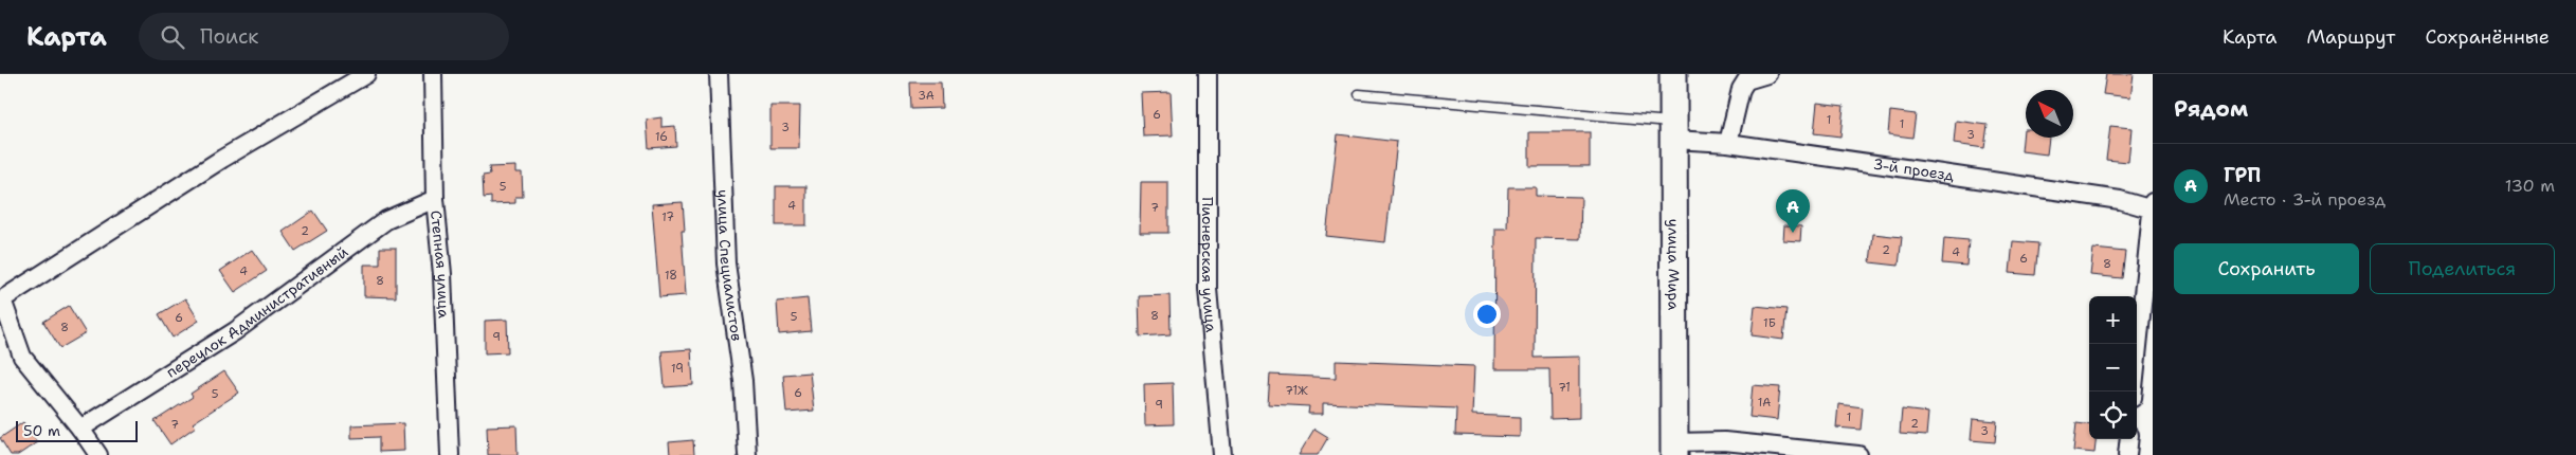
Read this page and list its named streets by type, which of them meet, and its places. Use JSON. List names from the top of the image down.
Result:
{
  "streets": {
    "main road": ["улица Мира"],
    "street": [
      "3-й проезд",
      "Степная улица",
      "улица Специалистов",
      "Пионерская улица",
      "переулок Административный"
    ]
  },
  "crossings": [
    ["3-й проезд", "улица Мира"],
    ["Степная улица", "переулок Административный"]
  ],
  "house_numbers": [
    "3А",
    "6",
    "1",
    "1",
    "3",
    "3",
    "16",
    "5",
    "4",
    "7",
    "17",
    "2",
    "2",
    "4",
    "6",
    "8",
    "4",
    "18",
    "8",
    "8",
    "5",
    "6",
    "1Б",
    "8",
    "9",
    "19",
    "71",
    "71Ж",
    "6",
    "5",
    "1А",
    "9",
    "1",
    "2",
    "7",
    "3"
  ],
  "scale_bar": "50 m",
  "north": "top left",
  "page": {
    "header": "Карта",
    "search": "Поиск",
    "nav": ["Карта", "Маршрут", "Сохранённые"],
    "heading": "Рядом",
    "list": [
      {
        "mark": "A",
        "name": "ГРП",
        "note": "Место · 3-й проезд",
        "value": "130 m"
      }
    ],
    "pins": "A",
    "buttons": ["Сохранить", "Поделиться"],
    "map_buttons": ["+", "−"],
    "scale": "50 m"
  }
}
